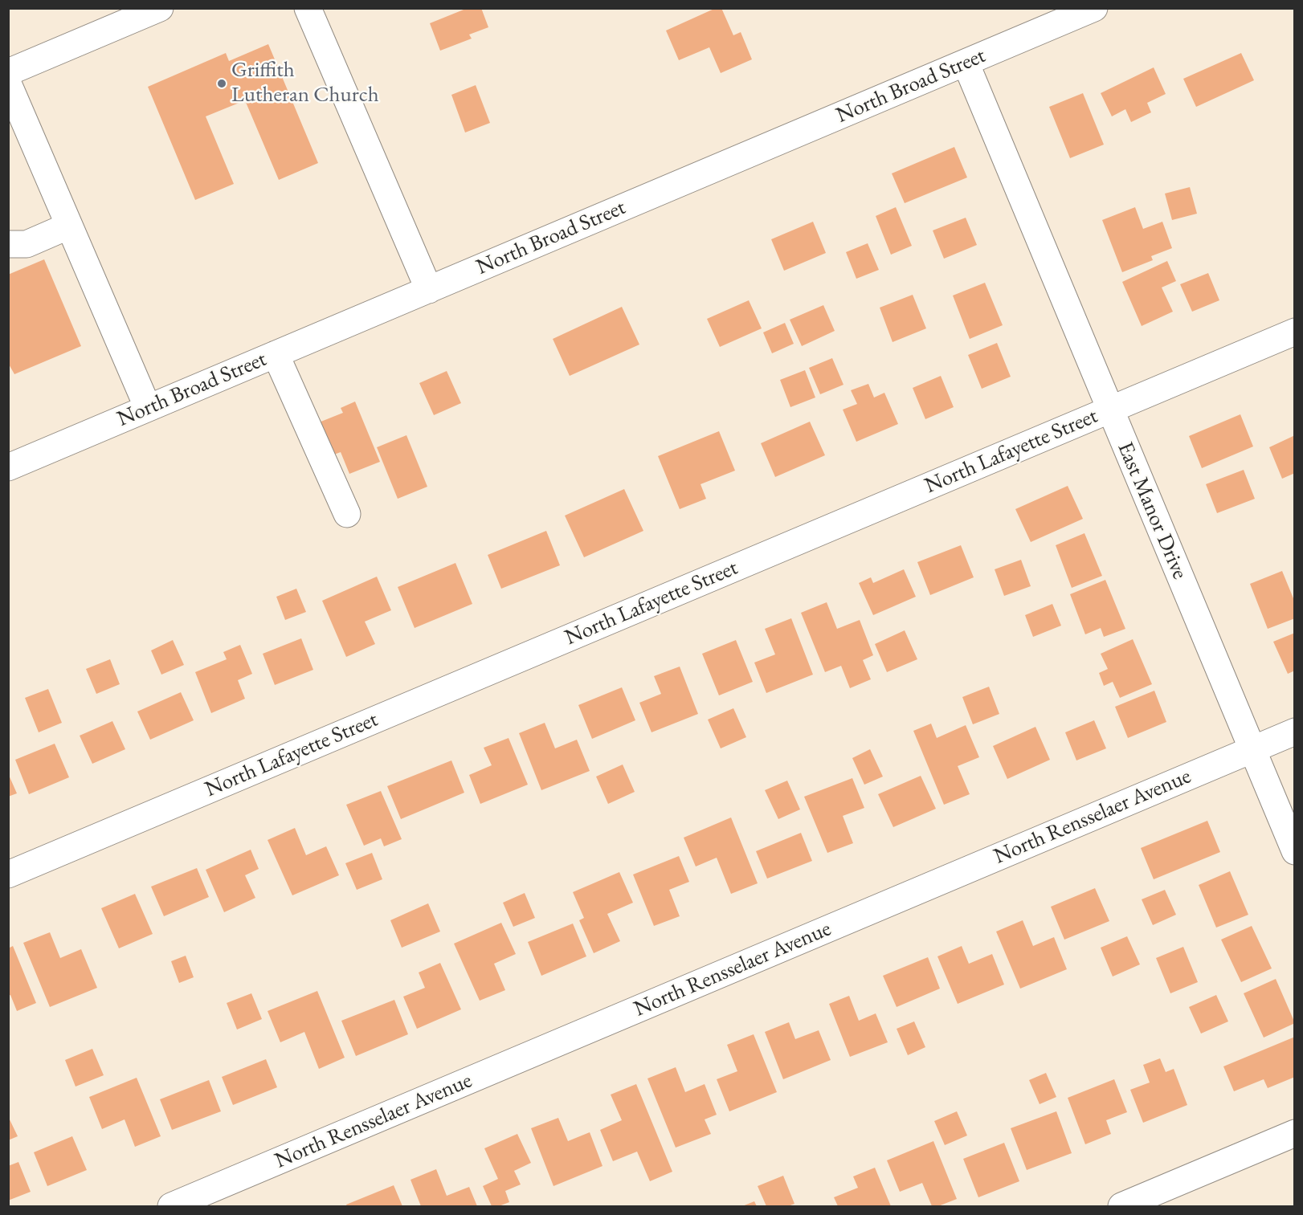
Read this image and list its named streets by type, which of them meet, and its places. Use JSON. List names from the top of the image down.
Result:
{
  "streets": {
    "street": [
      "North Broad Street",
      "North Lafayette Street",
      "East Manor Drive",
      "North Rensselaer Avenue"
    ]
  },
  "crossings": [
    ["North Broad Street", "East Manor Drive"],
    ["North Lafayette Street", "East Manor Drive"],
    ["East Manor Drive", "North Rensselaer Avenue"]
  ],
  "places": ["Griffith Lutheran Church"]
}
